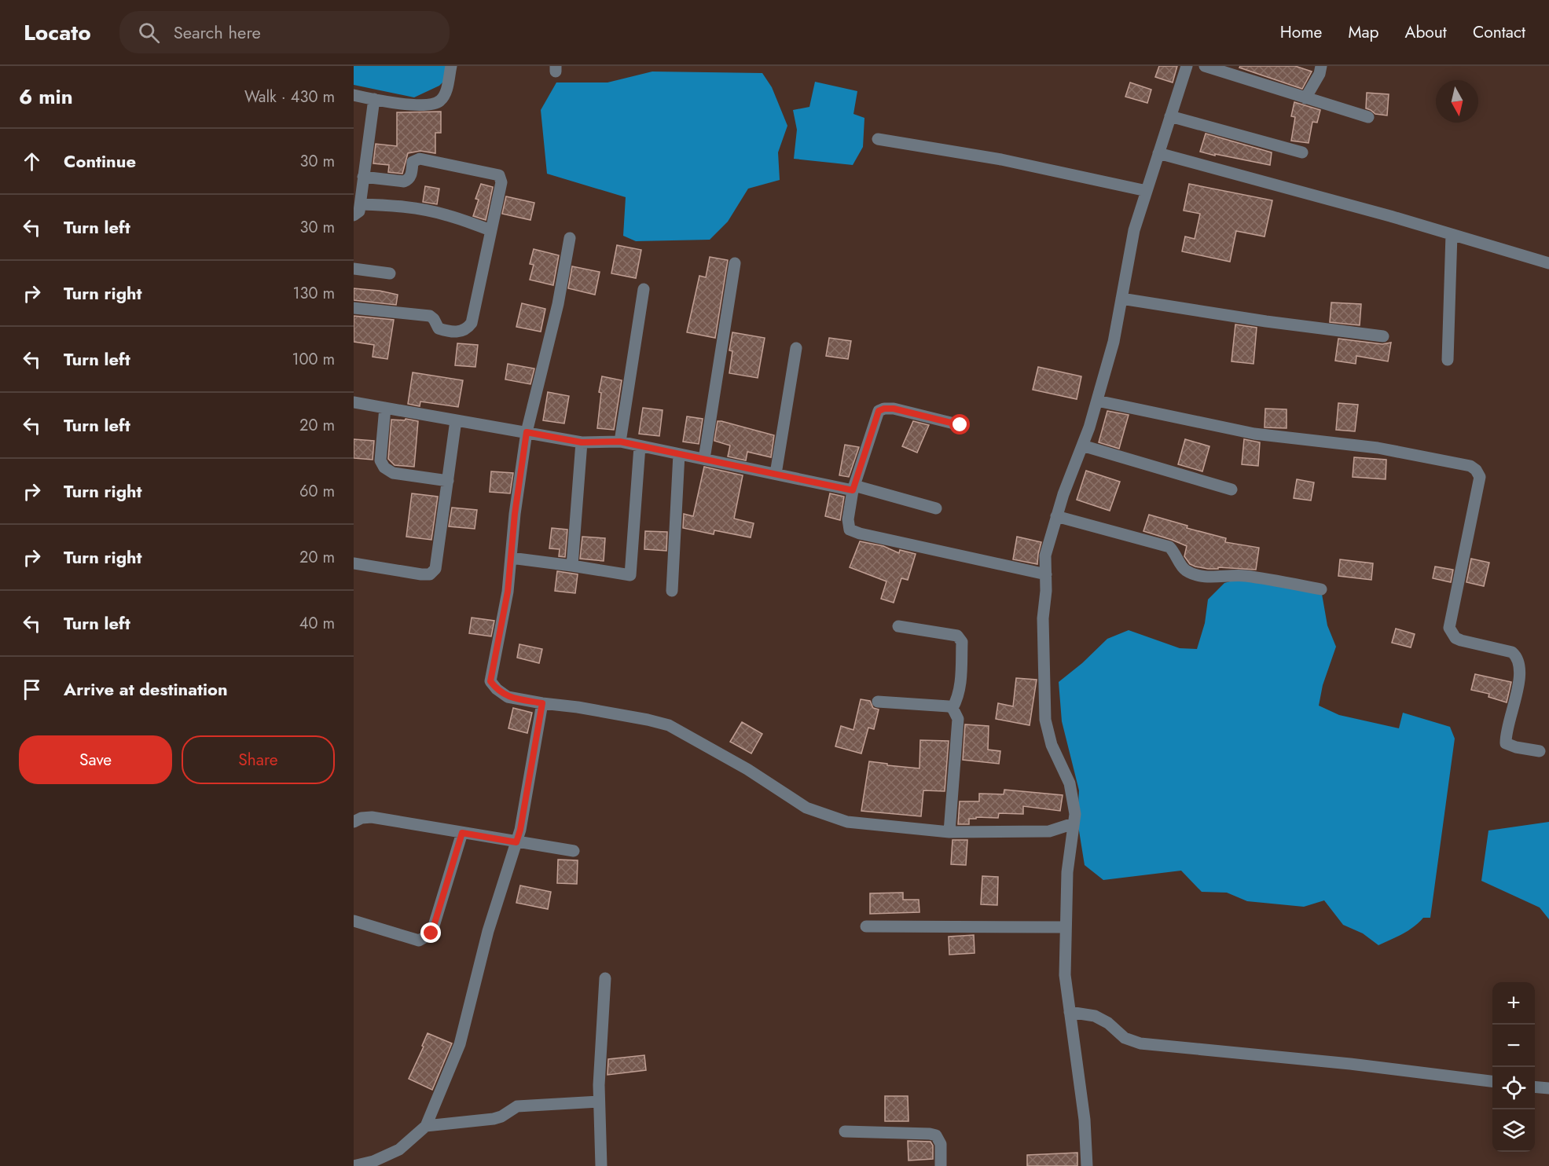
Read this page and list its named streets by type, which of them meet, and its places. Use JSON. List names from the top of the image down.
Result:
{
  "north": "bottom",
  "page": {
    "header": "Locato",
    "search": "Search here",
    "nav": [
      "Home",
      "Map",
      "About",
      "Contact"
    ],
    "heading": ["6 min", "Walk · 430 m"],
    "list": [
      ["Continue", "30 m"],
      ["Turn left", "30 m"],
      ["Turn right", "130 m"],
      ["Turn left", "100 m"],
      ["Turn left", "20 m"],
      ["Turn right", "60 m"],
      ["Turn right", "20 m"],
      ["Turn left", "40 m"],
      "Arrive at destination"
    ],
    "buttons": ["Save", "Share"],
    "map_buttons": ["+", "−"]
  }
}
